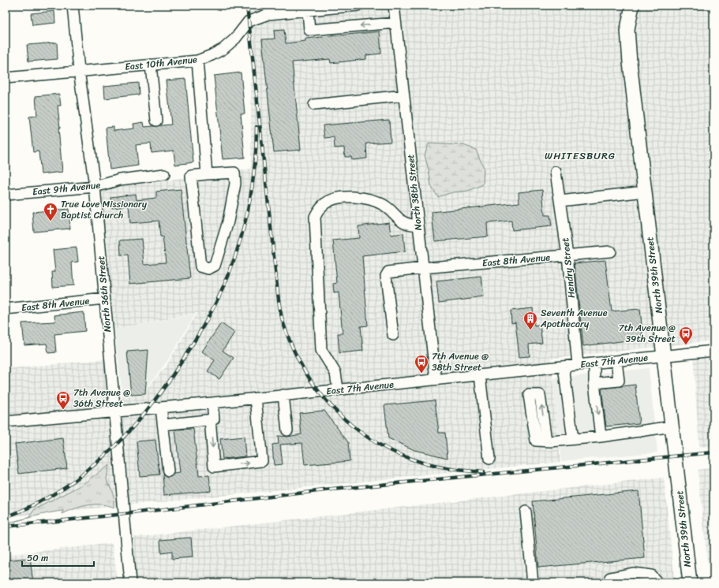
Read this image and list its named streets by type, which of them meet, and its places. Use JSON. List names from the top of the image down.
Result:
{
  "streets": {
    "main road": ["North 39th Street"],
    "street": [
      "East 10th Avenue",
      "East 9th Avenue",
      "North 38th Street",
      "East 8th Avenue",
      "Hendry Street",
      "North 36th Street",
      "East 7th Avenue"
    ]
  },
  "crossings": [
    ["East 10th Avenue", "North 36th Street"],
    ["East 9th Avenue", "North 36th Street"],
    ["North 38th Street", "East 8th Avenue"],
    ["North 38th Street", "East 7th Avenue"],
    ["East 8th Avenue", "Hendry Street"],
    ["East 8th Avenue", "North 36th Street"],
    ["Hendry Street", "East 7th Avenue"],
    ["North 39th Street", "East 7th Avenue"],
    ["North 36th Street", "East 7th Avenue"]
  ],
  "districts": ["WHITESBURG"],
  "places": {
    "church": ["True Love Missionary Baptist Church"],
    "building": ["Seventh Avenue Apothecary"],
    "bus stop": ["7th Avenue @ 39th Street", "7th Avenue @ 38th Street", "7th Avenue @ 36th Street"]
  },
  "scale_bar": "50 m"
}
